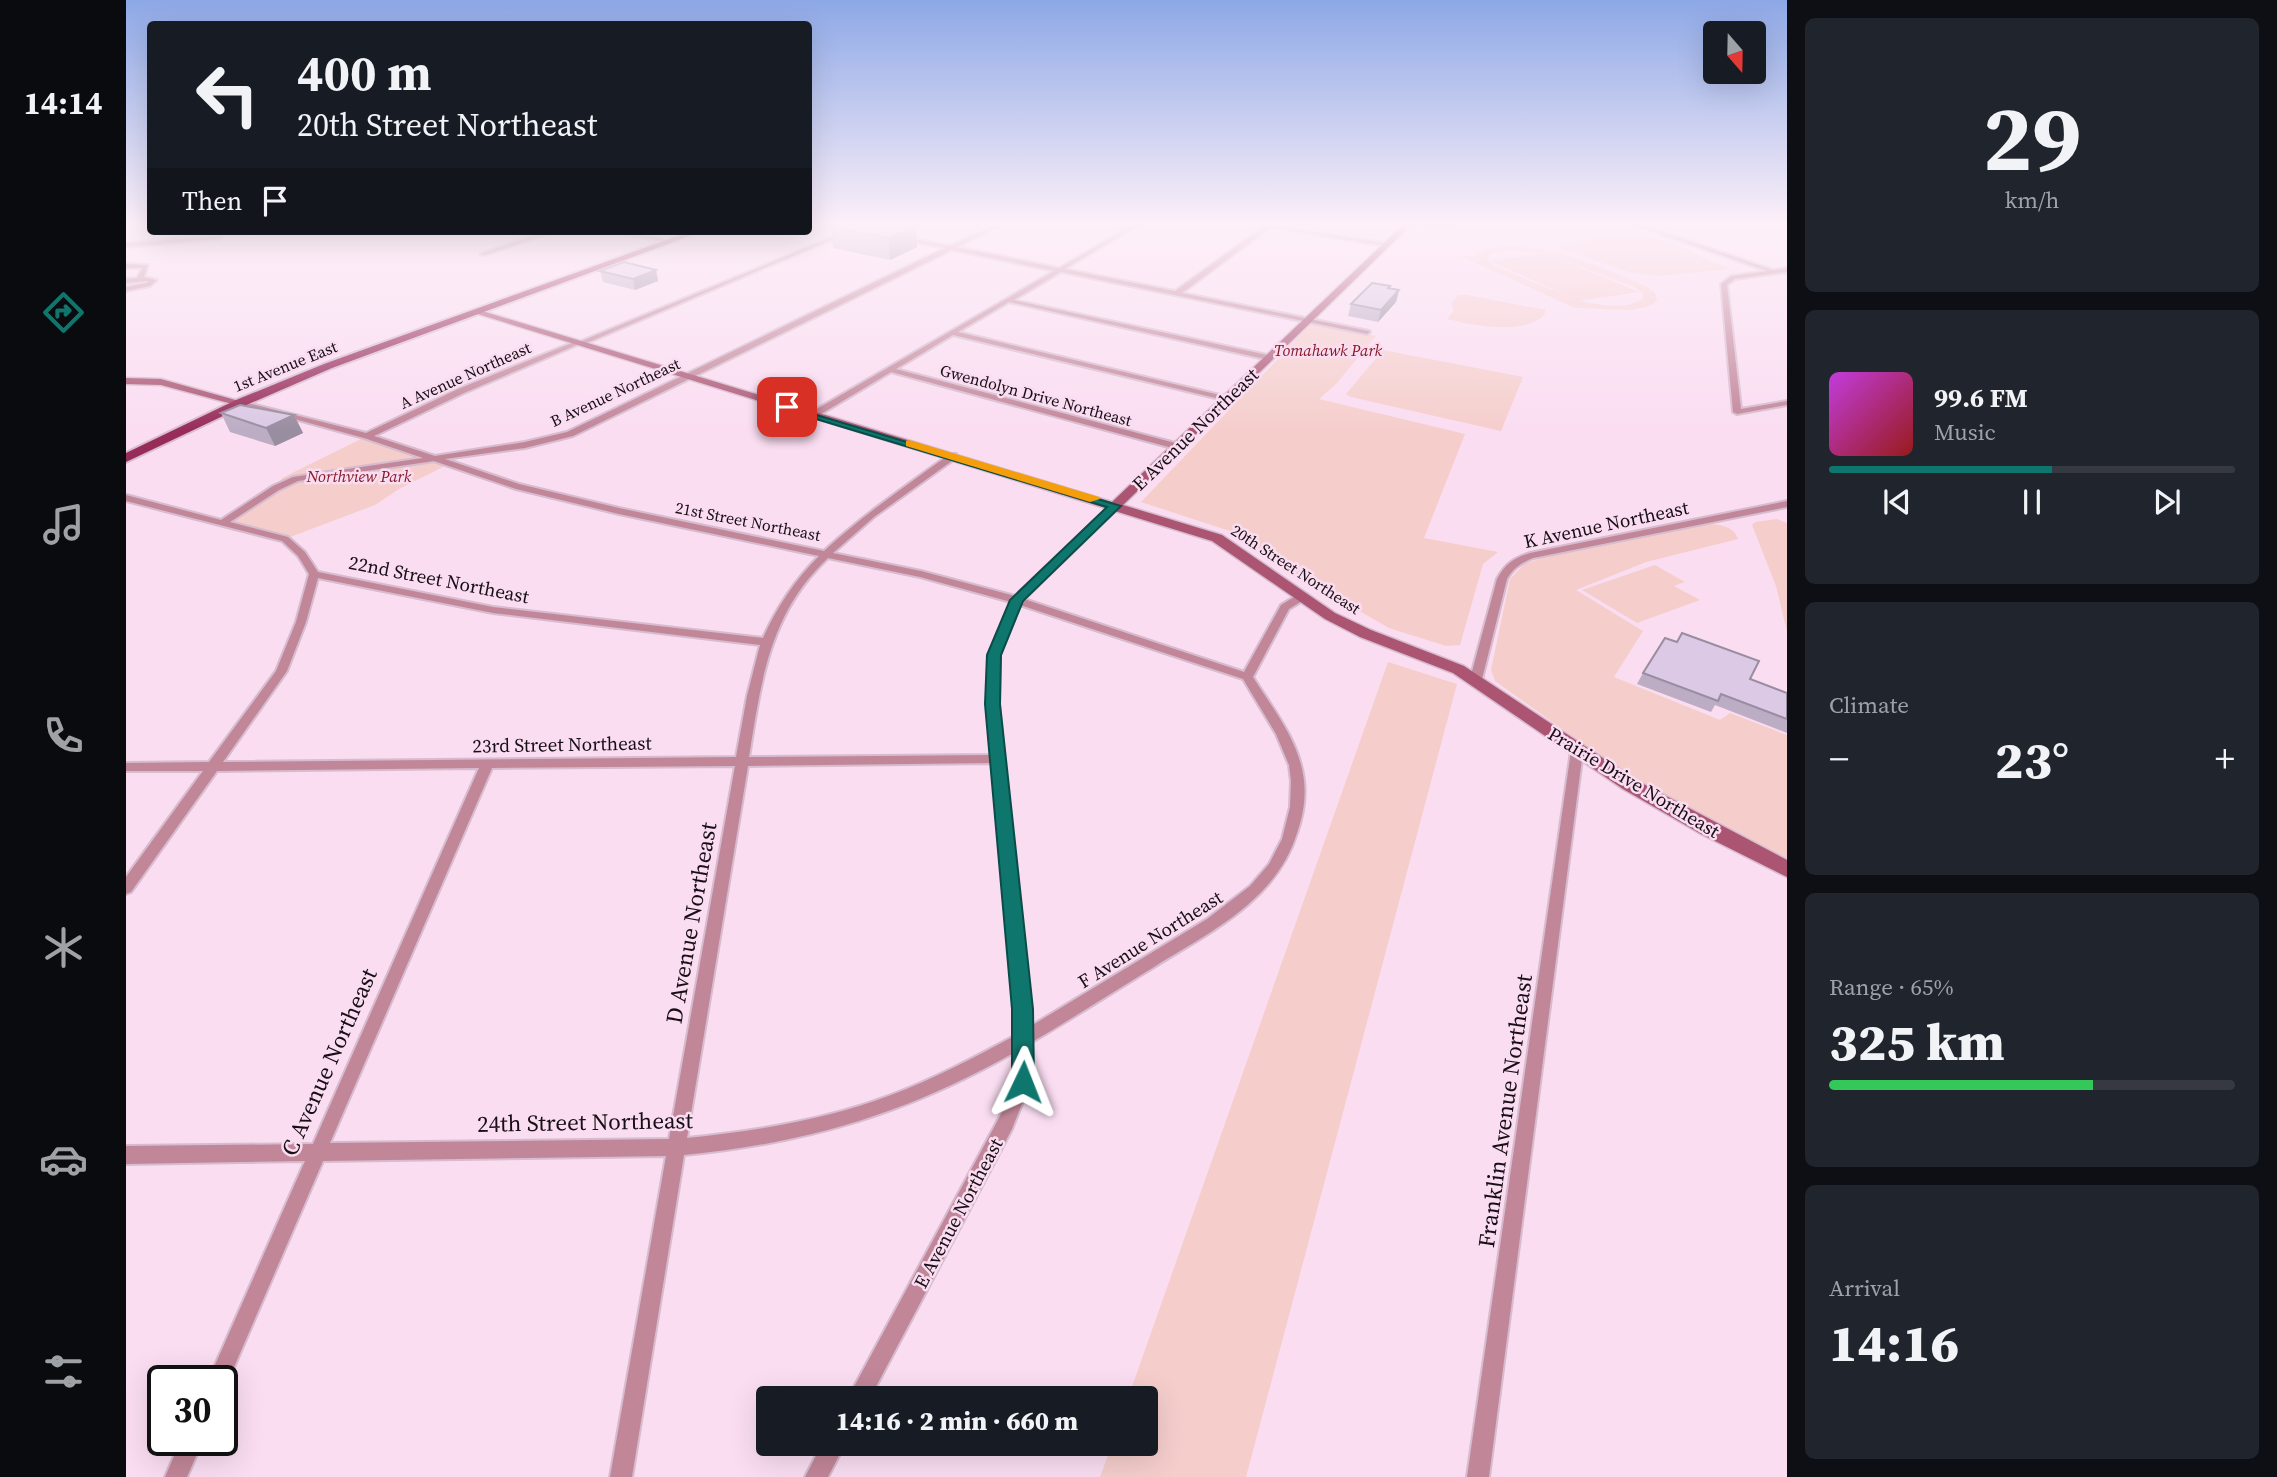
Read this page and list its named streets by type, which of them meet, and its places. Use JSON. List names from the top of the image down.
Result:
{
  "streets": {
    "main road": ["1st Avenue East"],
    "street": [
      "A Avenue Northeast",
      "B Avenue Northeast",
      "Gwendolyn Drive Northeast",
      "E Avenue Northeast",
      "21st Street Northeast",
      "K Avenue Northeast",
      "20th Street Northeast",
      "22nd Street Northeast",
      "23rd Street Northeast",
      "Prairie Drive Northeast",
      "D Avenue Northeast",
      "F Avenue Northeast",
      "C Avenue Northeast",
      "Franklin Avenue Northeast",
      "24th Street Northeast"
    ]
  },
  "crossings": [
    ["1st Avenue East", "21st Street Northeast"],
    ["1st Avenue East", "20th Street Northeast"],
    ["A Avenue Northeast", "21st Street Northeast"],
    ["A Avenue Northeast", "20th Street Northeast"],
    ["B Avenue Northeast", "21st Street Northeast"],
    ["B Avenue Northeast", "20th Street Northeast"],
    ["Gwendolyn Drive Northeast", "E Avenue Northeast"],
    ["E Avenue Northeast", "21st Street Northeast"],
    ["E Avenue Northeast", "20th Street Northeast"],
    ["E Avenue Northeast", "23rd Street Northeast"],
    ["E Avenue Northeast", "F Avenue Northeast"],
    ["E Avenue Northeast", "24th Street Northeast"],
    ["21st Street Northeast", "D Avenue Northeast"],
    ["21st Street Northeast", "F Avenue Northeast"],
    ["K Avenue Northeast", "Prairie Drive Northeast"],
    ["20th Street Northeast", "Prairie Drive Northeast"],
    ["20th Street Northeast", "D Avenue Northeast"],
    ["22nd Street Northeast", "D Avenue Northeast"],
    ["23rd Street Northeast", "D Avenue Northeast"],
    ["23rd Street Northeast", "C Avenue Northeast"],
    ["Prairie Drive Northeast", "Franklin Avenue Northeast"],
    ["D Avenue Northeast", "24th Street Northeast"],
    ["F Avenue Northeast", "24th Street Northeast"],
    ["C Avenue Northeast", "24th Street Northeast"]
  ],
  "parks": ["Tomahawk Park", "Northview Park"],
  "north": "bottom",
  "page": {
    "tabs": "14:14",
    "tile": [
      ["29", "km/h"],
      "Climate",
      ["Range · 65%", "325 km"],
      ["Arrival", "14:16"]
    ],
    "turn": ["400 m", "20th Street Northeast"],
    "then": "Then",
    "song": ["99.6 FM", "Music"],
    "heat": ["−", "23°", "+"],
    "limit": "30",
    "trip": "14:16 · 2 min · 660 m"
  }
}
